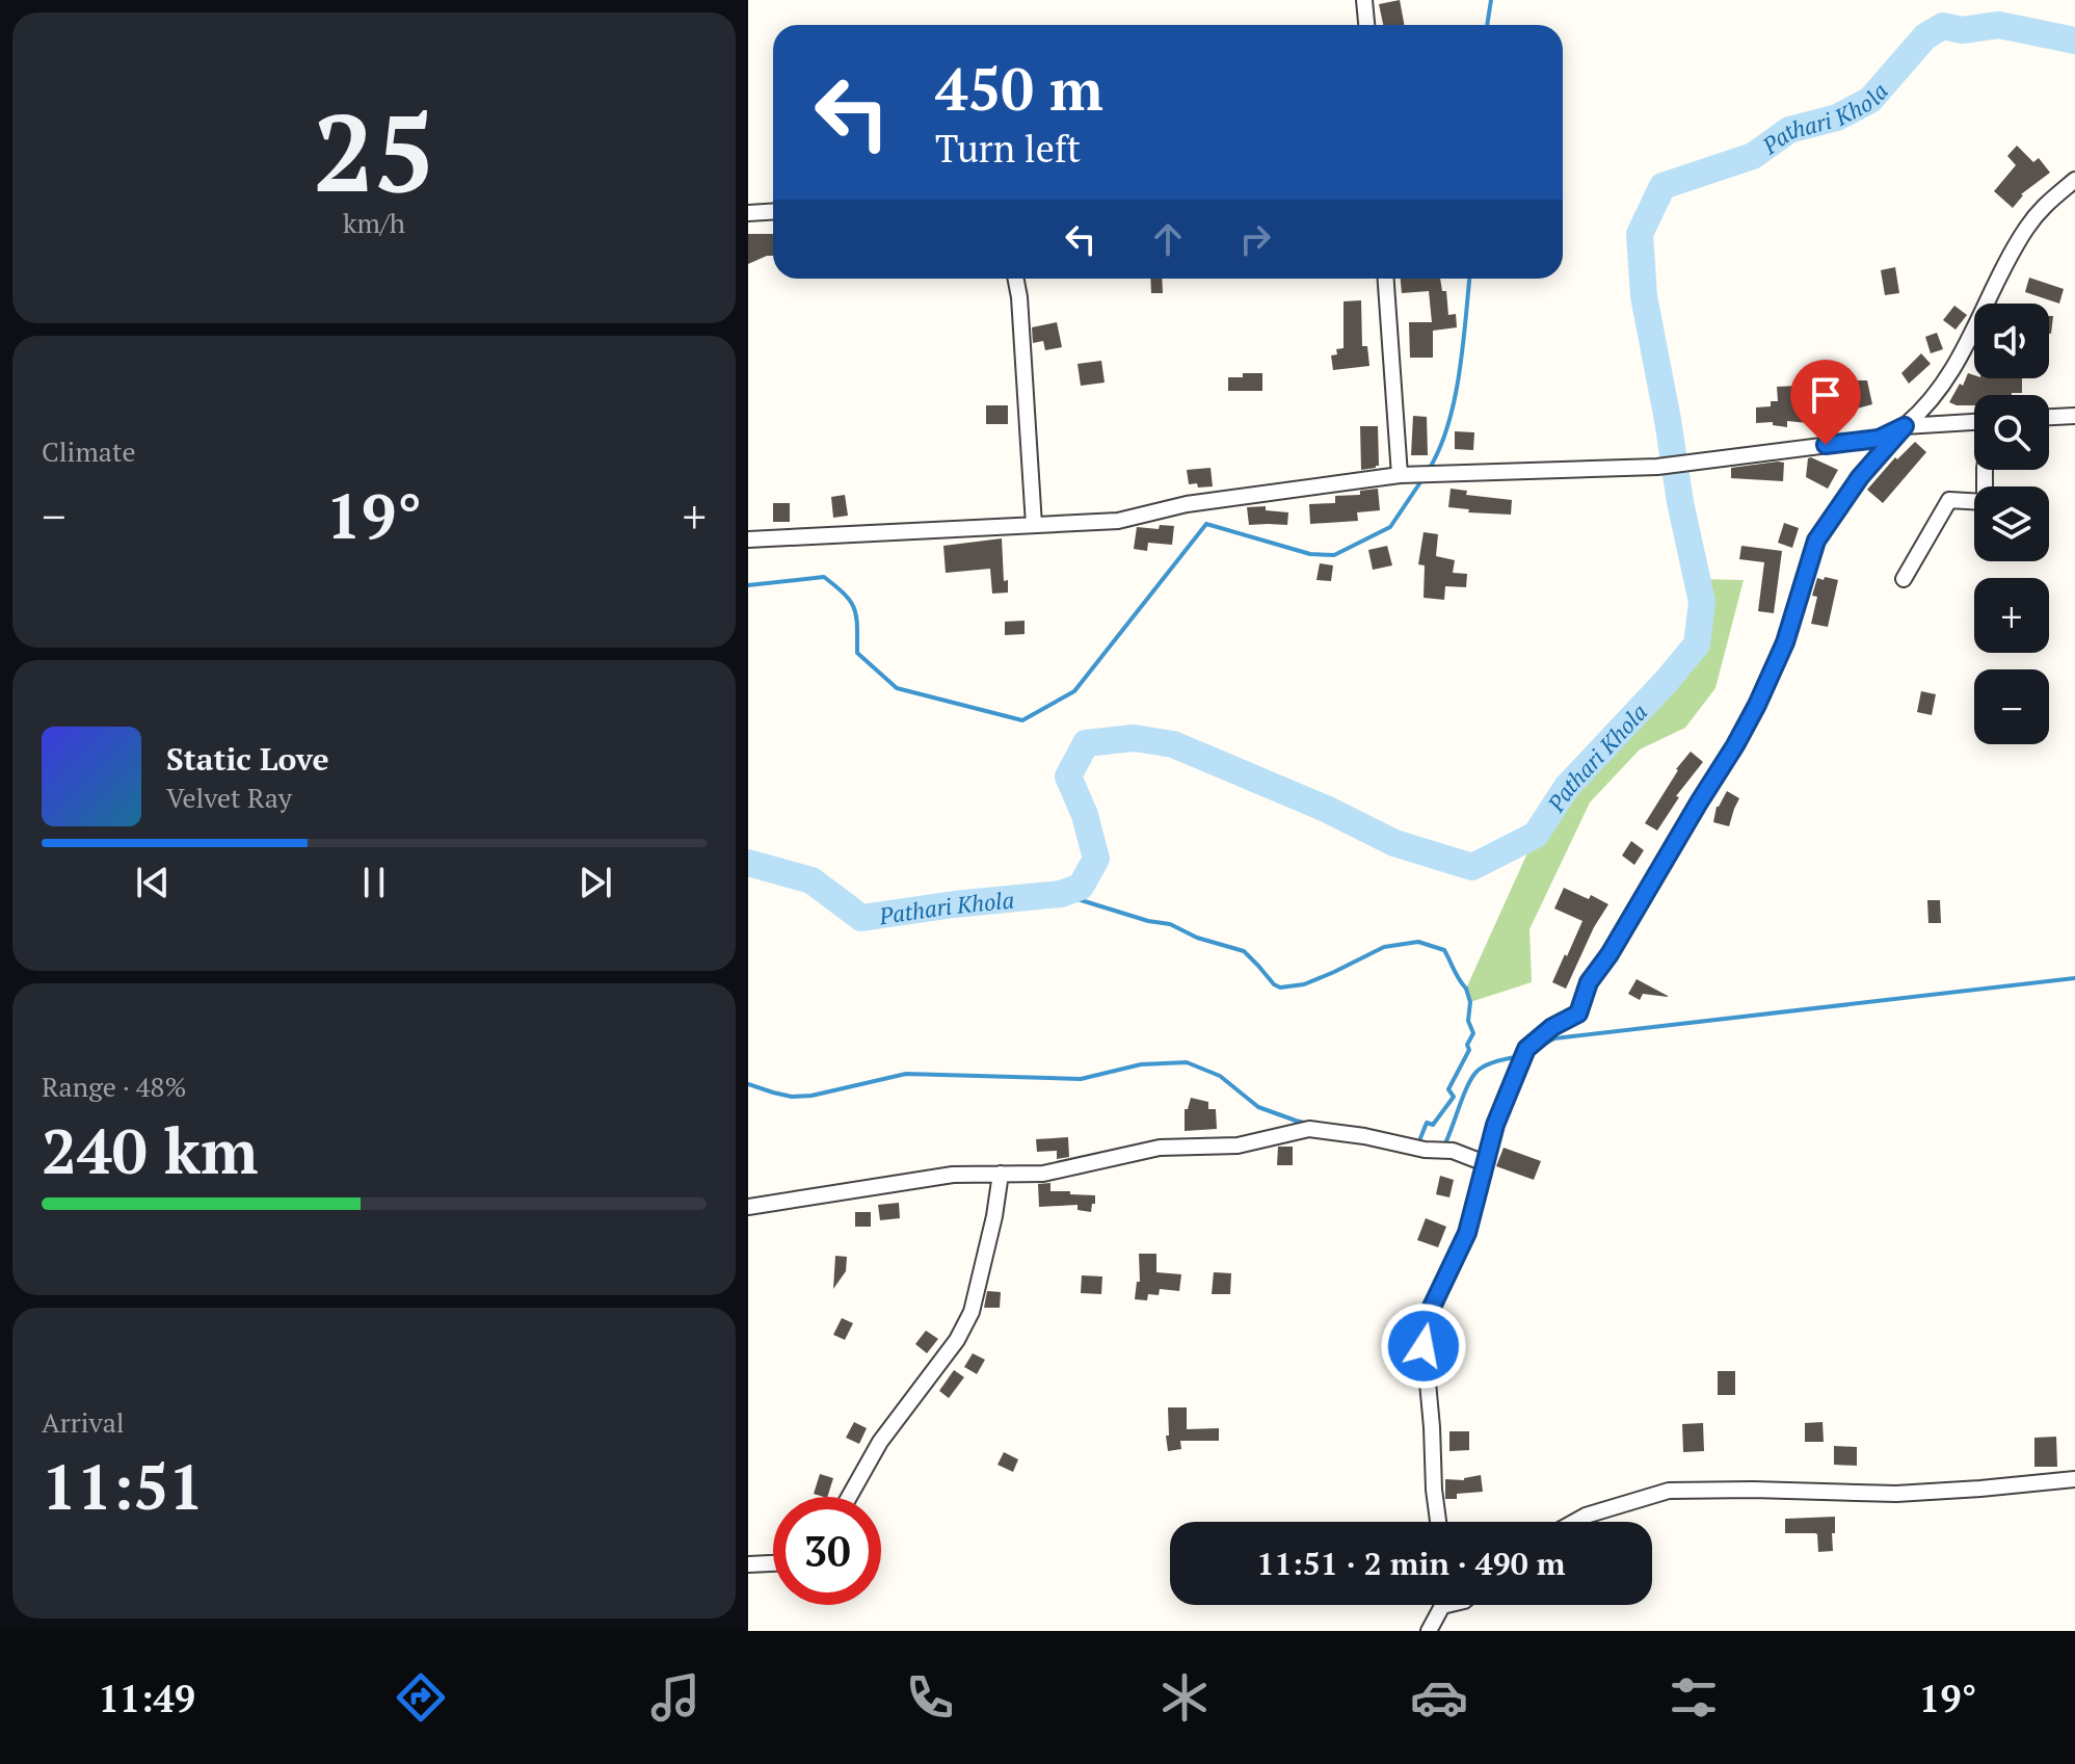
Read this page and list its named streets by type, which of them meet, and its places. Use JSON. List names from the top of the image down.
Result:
{
  "water": ["Pathari Khola"],
  "page": {
    "tile": [
      ["25", "km/h"],
      "Climate",
      ["Range · 48%", "240 km"],
      ["Arrival", "11:51"]
    ],
    "turn": ["450 m", "Turn left"],
    "map_buttons": ["+", "−"],
    "heat": ["−", "19°", "+"],
    "song": ["Static Love", "Velvet Ray"],
    "limit": "30",
    "trip": "11:51 · 2 min · 490 m",
    "tabs": ["11:49", "19°"]
  }
}
